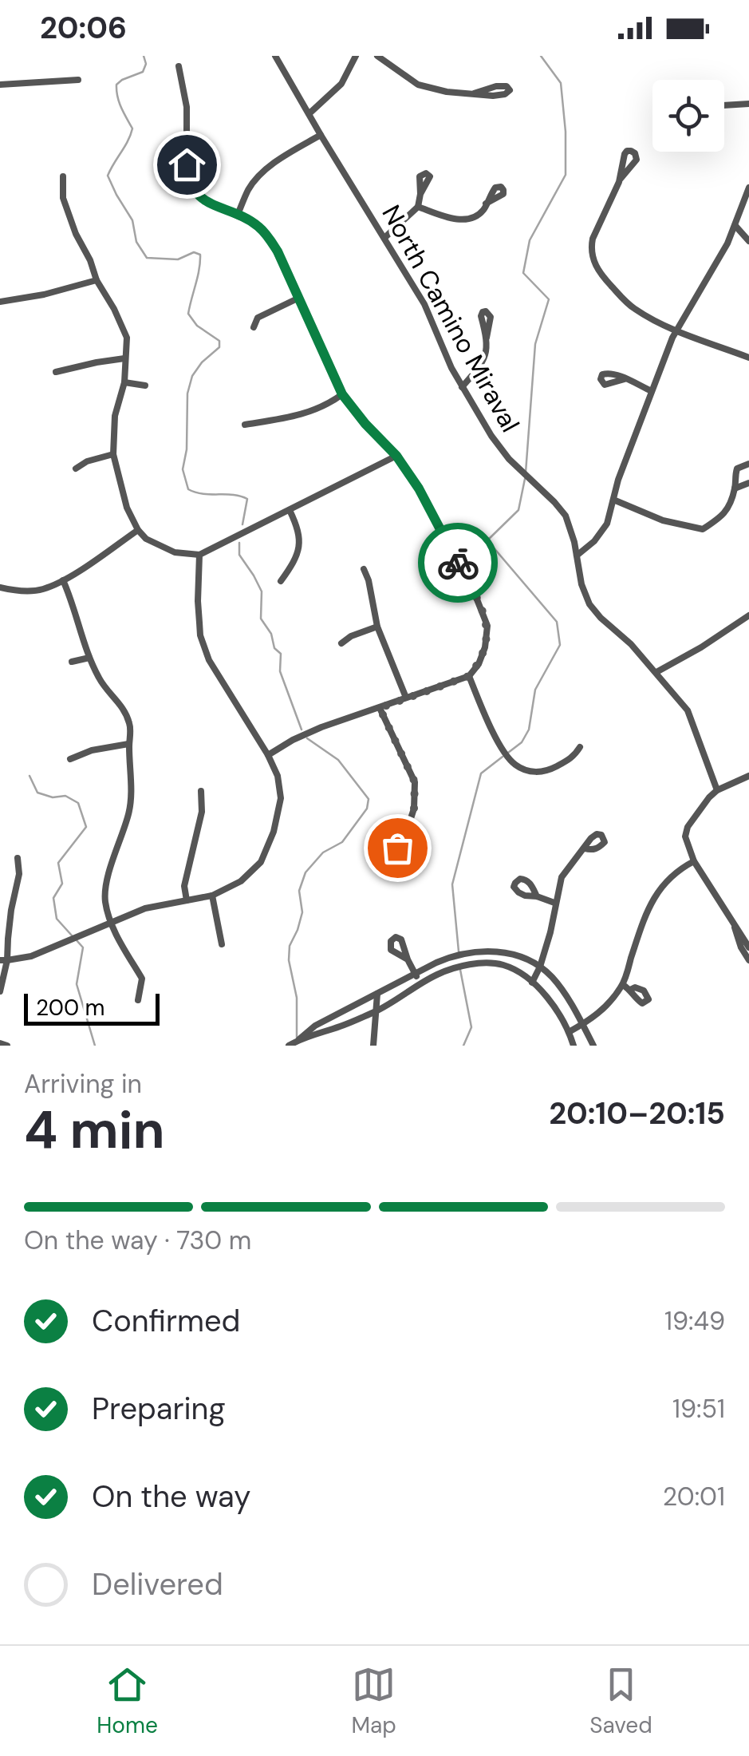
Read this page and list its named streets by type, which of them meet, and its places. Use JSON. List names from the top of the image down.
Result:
{
  "streets": {
    "street": ["North Camino Miraval"]
  },
  "scale_bar": "200 m",
  "page": {
    "status": "20:06",
    "scale": "200 m",
    "heading": ["4 min", "Arriving in", "20:10–20:15"],
    "bar": "On the way · 730 m",
    "list": [
      ["Confirmed", "19:49"],
      ["Preparing", "19:51"],
      ["On the way", "20:01"],
      "Delivered"
    ],
    "tabs": ["Home", "Map", "Saved"]
  }
}
